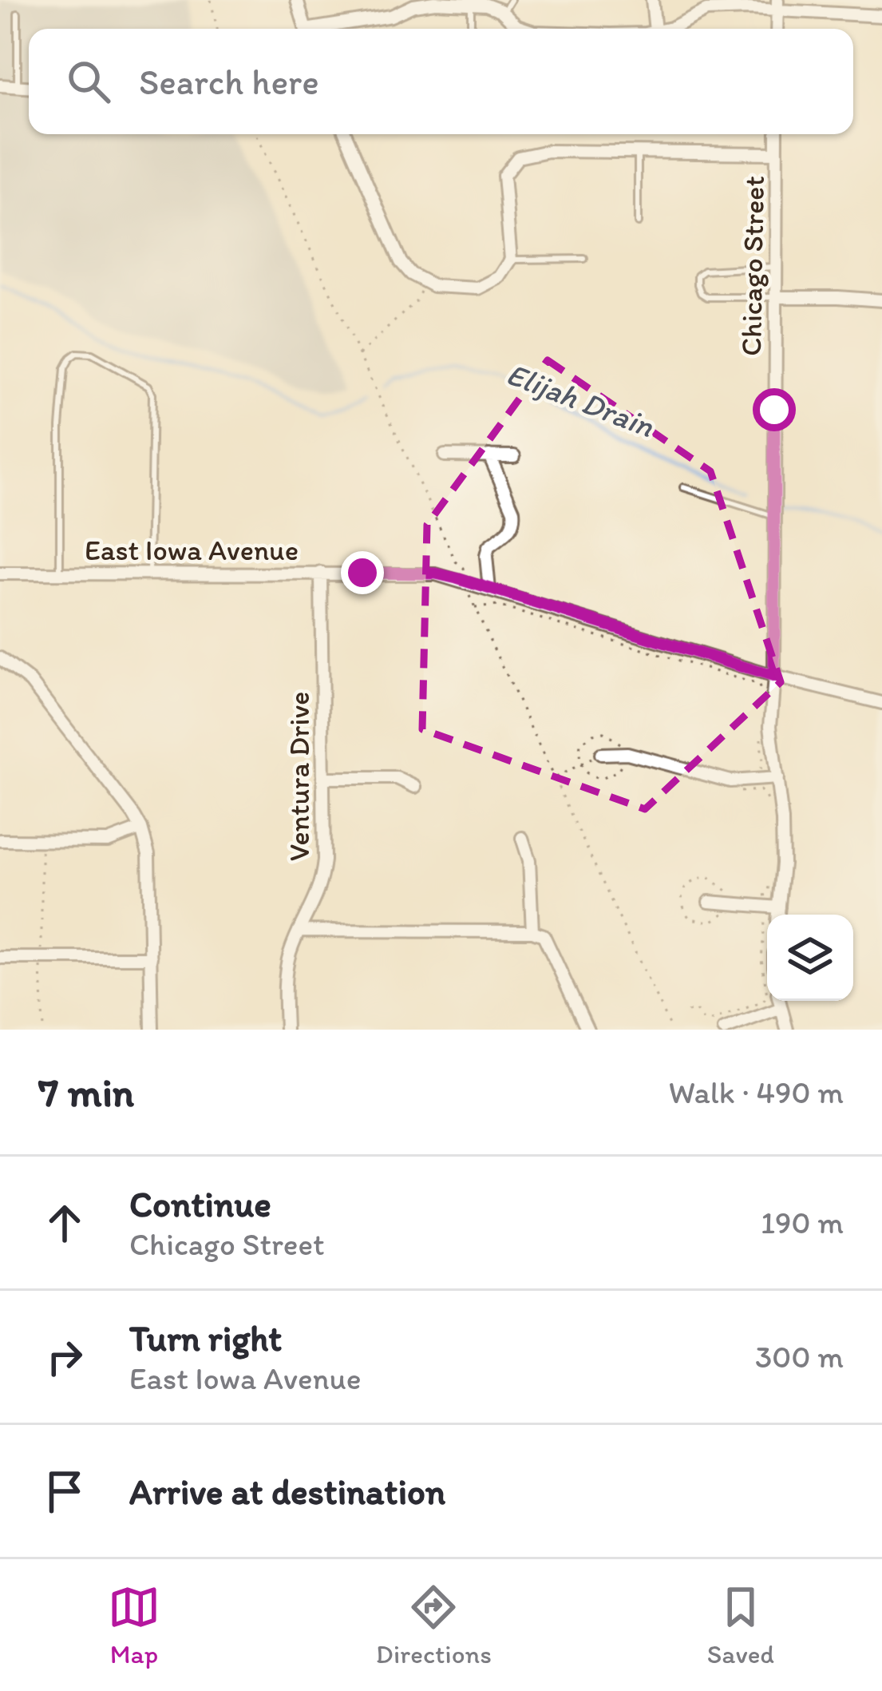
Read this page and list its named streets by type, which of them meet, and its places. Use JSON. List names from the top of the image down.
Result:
{
  "streets": {
    "street": ["Chicago Street", "East Iowa Avenue", "Ventura Drive"]
  },
  "crossings": [
    ["Chicago Street", "East Iowa Avenue"],
    ["East Iowa Avenue", "Ventura Drive"]
  ],
  "water": ["Elijah Drain"],
  "page": {
    "search": "Search here",
    "heading": ["7 min", "Walk · 490 m"],
    "list": [
      ["Continue", "Chicago Street", "190 m"],
      ["Turn right", "East Iowa Avenue", "300 m"],
      "Arrive at destination"
    ],
    "nav": ["Map", "Directions", "Saved"]
  }
}
